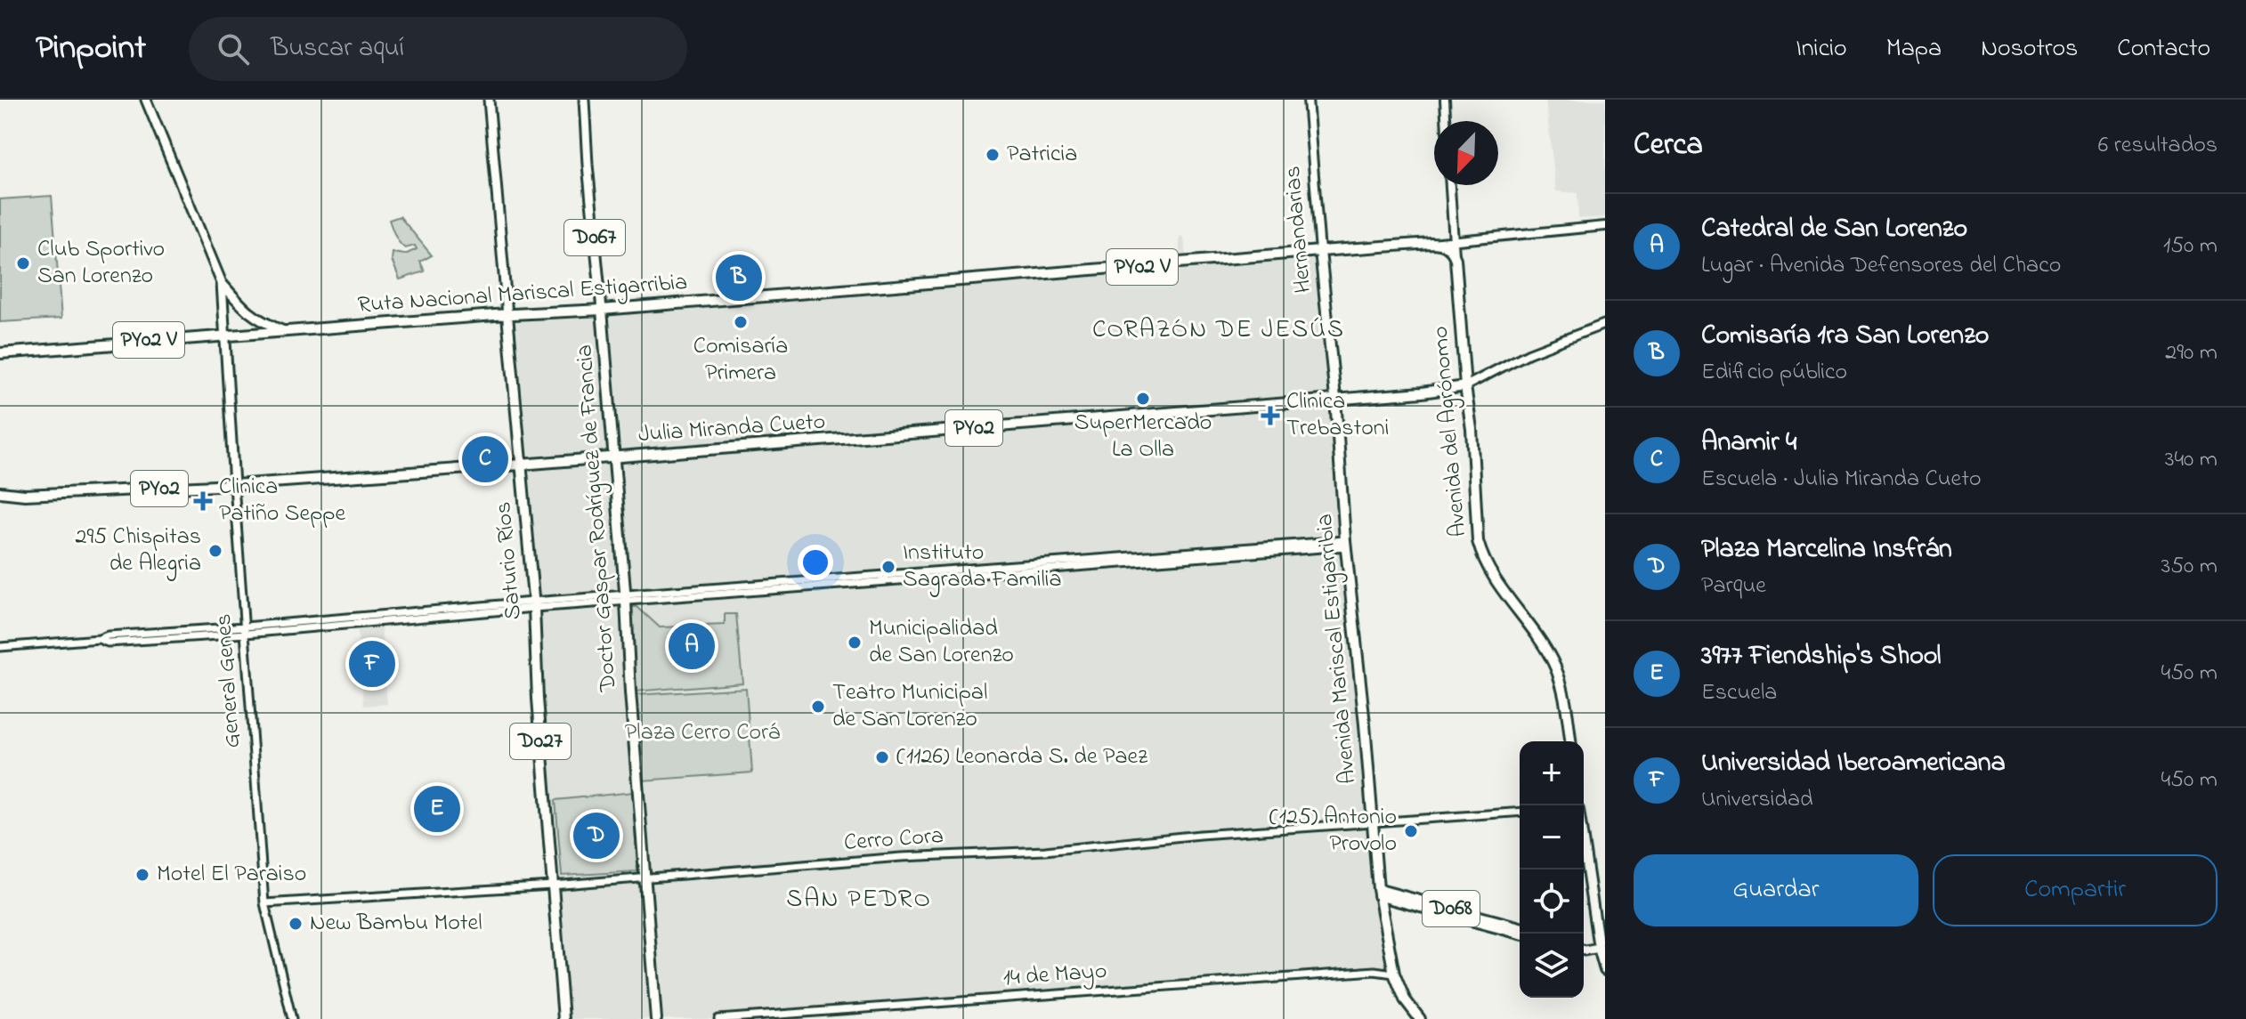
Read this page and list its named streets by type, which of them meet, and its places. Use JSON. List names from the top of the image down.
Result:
{
  "streets": {
    "highway": [
      "Hernandarias",
      "PY02 V",
      "Ruta Nacional Mariscal Estigarribia",
      "PY02",
      "Julia Miranda Cueto",
      "Avenida del Agrónomo",
      "Doctor Gaspar Rodríguez de Francia",
      "Saturio Ríos",
      "Avenida Mariscal Estigarribia",
      "D027"
    ],
    "main road": ["D067", "General Genes", "D068"],
    "street": ["Cerro Cora", "14 de Mayo"]
  },
  "crossings": [
    ["Hernandarias", "Ruta Nacional Mariscal Estigarribia"],
    ["Hernandarias", "Julia Miranda Cueto"],
    ["Hernandarias", "Avenida Mariscal Estigarribia"],
    ["Ruta Nacional Mariscal Estigarribia", "Doctor Gaspar Rodríguez de Francia"],
    ["Ruta Nacional Mariscal Estigarribia", "Saturio Ríos"],
    ["Ruta Nacional Mariscal Estigarribia", "General Genes"],
    ["Julia Miranda Cueto", "Avenida del Agrónomo"],
    ["Julia Miranda Cueto", "Doctor Gaspar Rodríguez de Francia"],
    ["Julia Miranda Cueto", "Saturio Ríos"],
    ["Julia Miranda Cueto", "Avenida Mariscal Estigarribia"],
    ["Julia Miranda Cueto", "General Genes"],
    ["Doctor Gaspar Rodríguez de Francia", "Cerro Cora"],
    ["Saturio Ríos", "Cerro Cora"],
    ["Avenida Mariscal Estigarribia", "Cerro Cora"],
    ["Avenida Mariscal Estigarribia", "D068"],
    ["Avenida Mariscal Estigarribia", "14 de Mayo"],
    ["General Genes", "Cerro Cora"]
  ],
  "districts": ["CORAZÓN DE JESÚS", "SAN PEDRO"],
  "parks": ["Plaza Cerro Corá"],
  "places": {
    "other": [
      "Patricia",
      "Club Sportivo San Lorenzo",
      "Comisaría Primera",
      "SuperMercado La Olla",
      "295 Chispitas de Alegria",
      "Instituto Sagrada Familia",
      "Municipalidad de San Lorenzo",
      "Teatro Municipal de San Lorenzo",
      "(1126) Leonarda S. de Paez",
      "(125) Antonio Provolo",
      "Motel El Paraiso",
      "New Bambu Motel"
    ],
    "health": ["Clinica Trebastoni", "Clinica Patiño Seppe"]
  },
  "north": "bottom left",
  "page": {
    "header": "Pinpoint",
    "search": "Buscar aquí",
    "nav": [
      "Inicio",
      "Mapa",
      "Nosotros",
      "Contacto"
    ],
    "heading": ["Cerca", "6 resultados"],
    "list": [
      {
        "mark": "A",
        "name": "Catedral de San Lorenzo",
        "note": "Lugar · Avenida Defensores del Chaco",
        "value": "150 m"
      },
      {
        "mark": "B",
        "name": "Comisaría 1ra San Lorenzo",
        "note": "Edificio público",
        "value": "290 m"
      },
      {
        "mark": "C",
        "name": "Anamir 4",
        "note": "Escuela · Julia Miranda Cueto",
        "value": "340 m"
      },
      {
        "mark": "D",
        "name": "Plaza Marcelina Insfrán",
        "note": "Parque",
        "value": "350 m"
      },
      {
        "mark": "E",
        "name": "3977 Fiendship's Shool",
        "note": "Escuela",
        "value": "450 m"
      },
      {
        "mark": "F",
        "name": "Universidad Iberoamericana",
        "note": "Universidad",
        "value": "450 m"
      }
    ],
    "pins": [
      "B",
      "C",
      "A",
      "F",
      "E",
      "D"
    ],
    "map_buttons": ["+", "−"],
    "buttons": ["Guardar", "Compartir"]
  }
}
